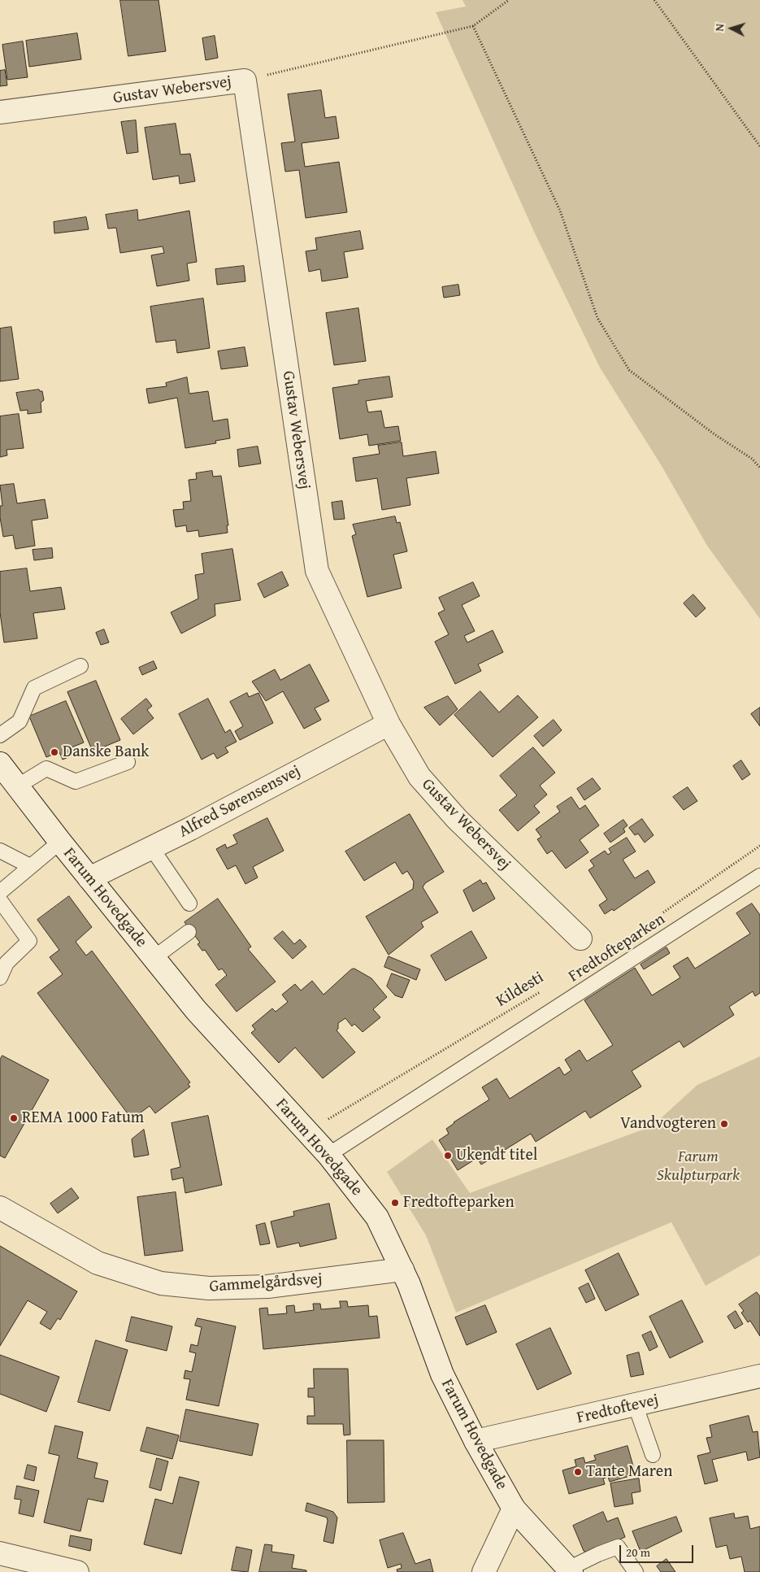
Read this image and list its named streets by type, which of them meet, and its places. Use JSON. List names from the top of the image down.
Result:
{
  "streets": {
    "street": [
      "Gustav Webersvej",
      "Alfred Sørensensvej",
      "Farum Hovedgade",
      "Gammelgårdsvej",
      "Fredtoftevej"
    ],
    "lane": ["Fredtofteparken"],
    "path": ["Kildesti"]
  },
  "crossings": [
    ["Gustav Webersvej", "Alfred Sørensensvej"],
    ["Alfred Sørensensvej", "Farum Hovedgade"],
    ["Farum Hovedgade", "Fredtofteparken"],
    ["Farum Hovedgade", "Kildesti"],
    ["Farum Hovedgade", "Gammelgårdsvej"],
    ["Farum Hovedgade", "Fredtoftevej"]
  ],
  "parks": ["Farum Skulpturpark"],
  "places": [
    "Danske Bank",
    "REMA 1000 Fatum",
    "Vandvogteren",
    "Ukendt titel",
    "Fredtofteparken",
    "Tante Maren"
  ],
  "scale_bar": "20 m",
  "north": "left"
}
